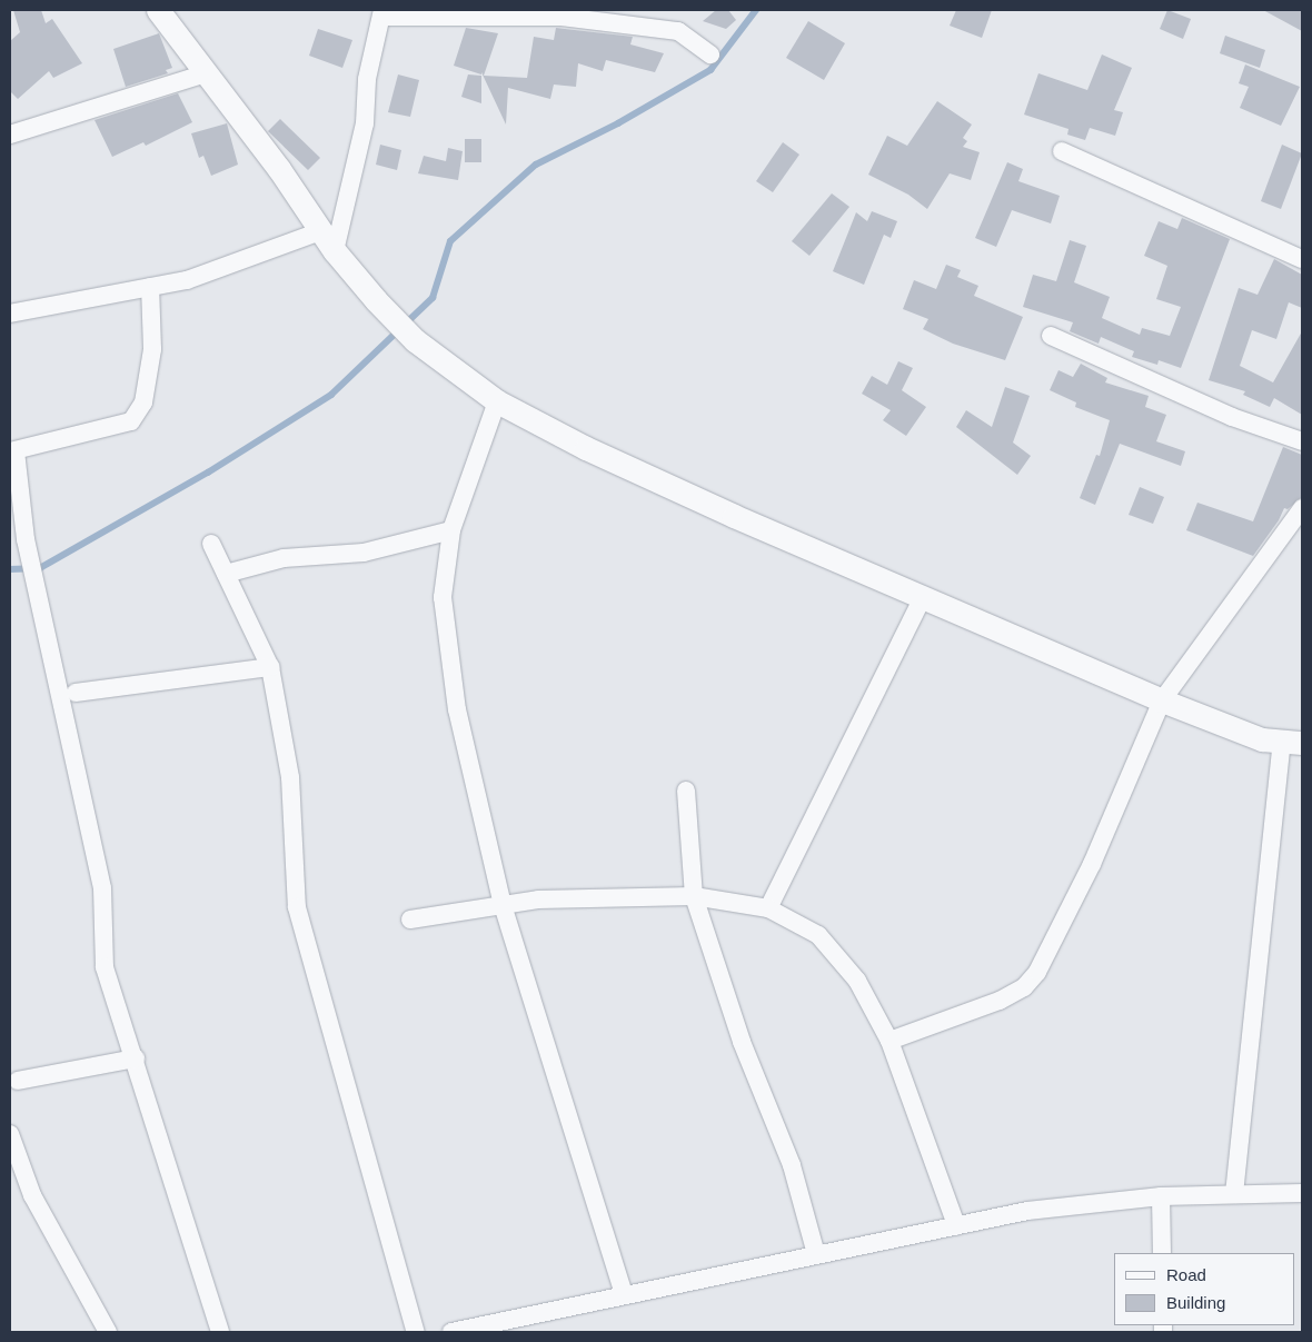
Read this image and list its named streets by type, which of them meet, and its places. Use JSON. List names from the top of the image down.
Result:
{
  "legend": ["Road", "Building"]
}
